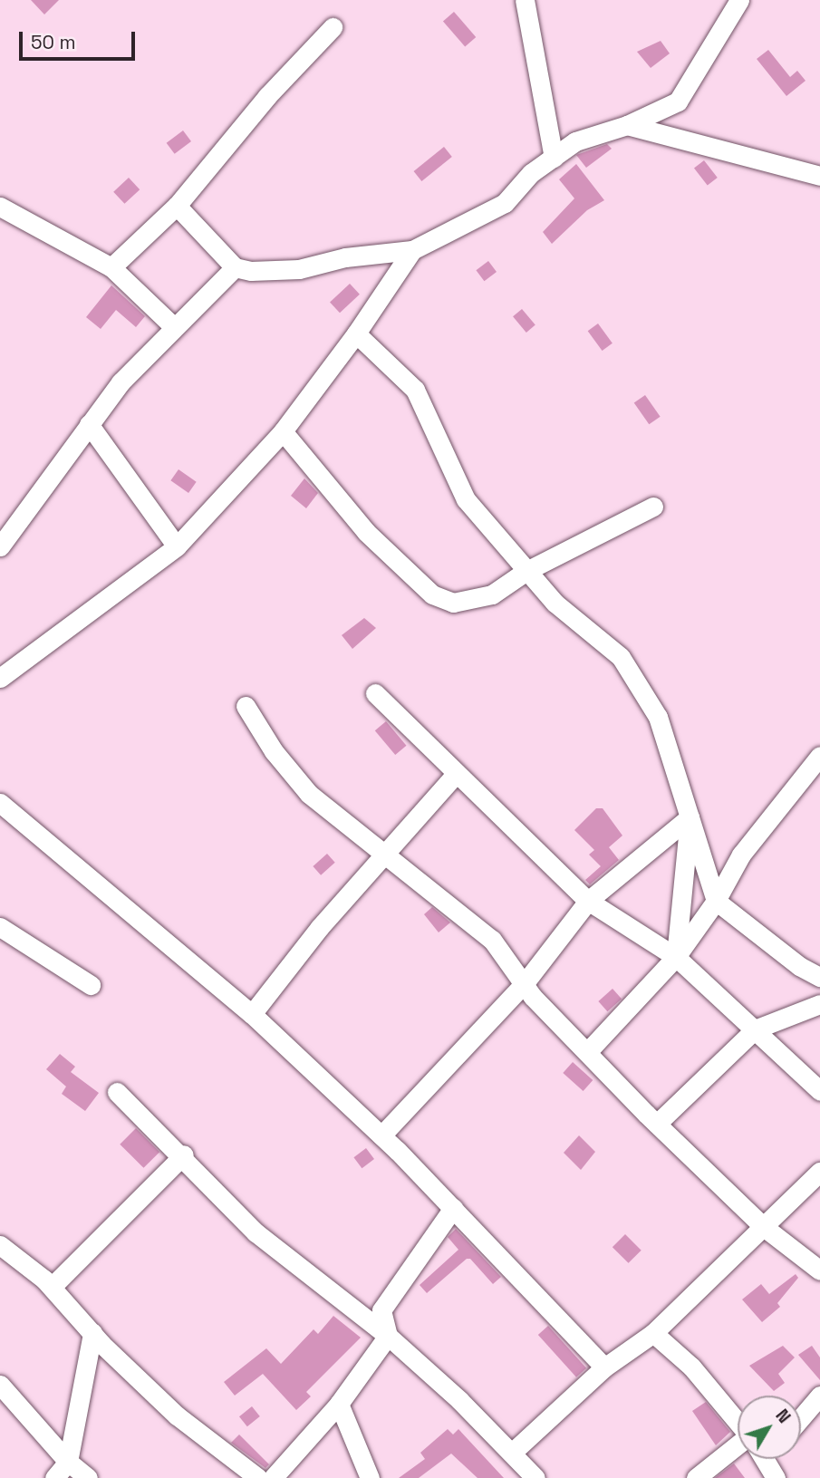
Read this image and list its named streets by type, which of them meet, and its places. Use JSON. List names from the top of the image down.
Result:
{
  "scale_bar": "50 m",
  "north": "top right"
}
